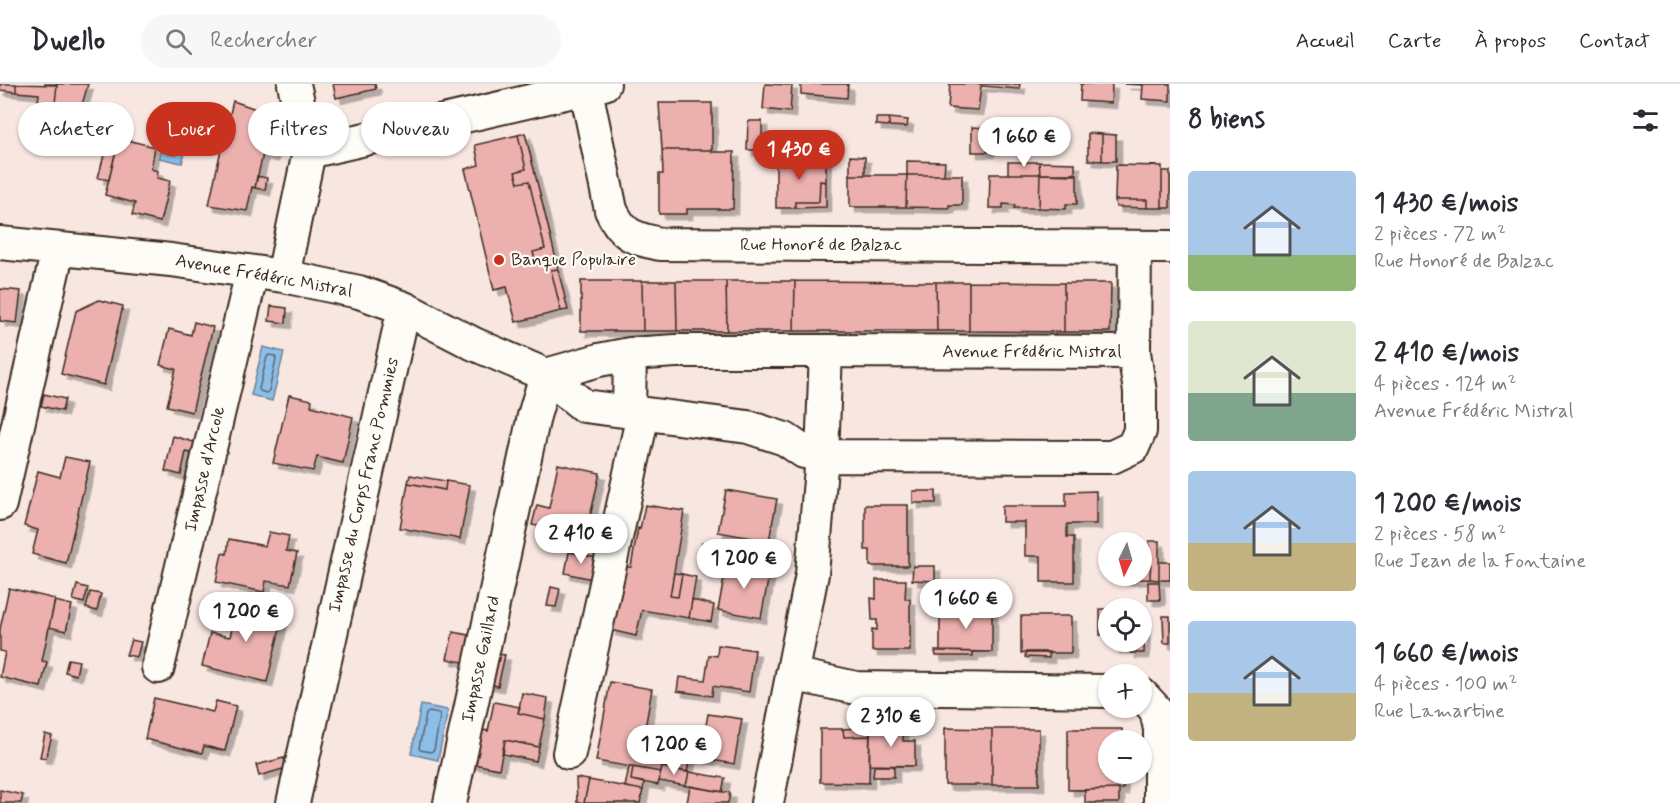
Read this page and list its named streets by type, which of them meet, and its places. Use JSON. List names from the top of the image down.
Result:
{
  "streets": {
    "street": [
      "Rue Honoré de Balzac",
      "Avenue Frédéric Mistral",
      "Impasse d'Arcole",
      "Impasse du Corps Franc Pommies",
      "Impasse Gaillard"
    ]
  },
  "crossings": [
    ["Rue Honoré de Balzac", "Avenue Frédéric Mistral"],
    ["Avenue Frédéric Mistral", "Impasse d'Arcole"],
    ["Avenue Frédéric Mistral", "Impasse du Corps Franc Pommies"],
    ["Avenue Frédéric Mistral", "Impasse Gaillard"]
  ],
  "places": ["Banque Populaire"],
  "north": "bottom",
  "page": {
    "header": "Dwello",
    "search": "Rechercher",
    "nav": [
      "Accueil",
      "Carte",
      "À propos",
      "Contact"
    ],
    "heading": "8 biens",
    "chip": [
      "Acheter",
      "Louer",
      "Filtres",
      "Nouveau"
    ],
    "price": [
      "1 660 €",
      "1 430 €",
      "2 410 €",
      "1 200 €",
      "1 660 €",
      "1 200 €",
      "2 310 €",
      "1 200 €"
    ],
    "list": [
      {
        "name": "1 430 €/mois",
        "note": "2 pièces · 72 m² · Rue Honoré de Balzac"
      },
      {
        "name": "2 410 €/mois",
        "note": "4 pièces · 124 m² · Avenue Frédéric Mistral"
      },
      {
        "name": "1 200 €/mois",
        "note": "2 pièces · 58 m² · Rue Jean de la Fontaine"
      },
      {
        "name": "1 660 €/mois",
        "note": "4 pièces · 100 m² · Rue Lamartine"
      }
    ],
    "map_buttons": ["+", "−"]
  }
}
